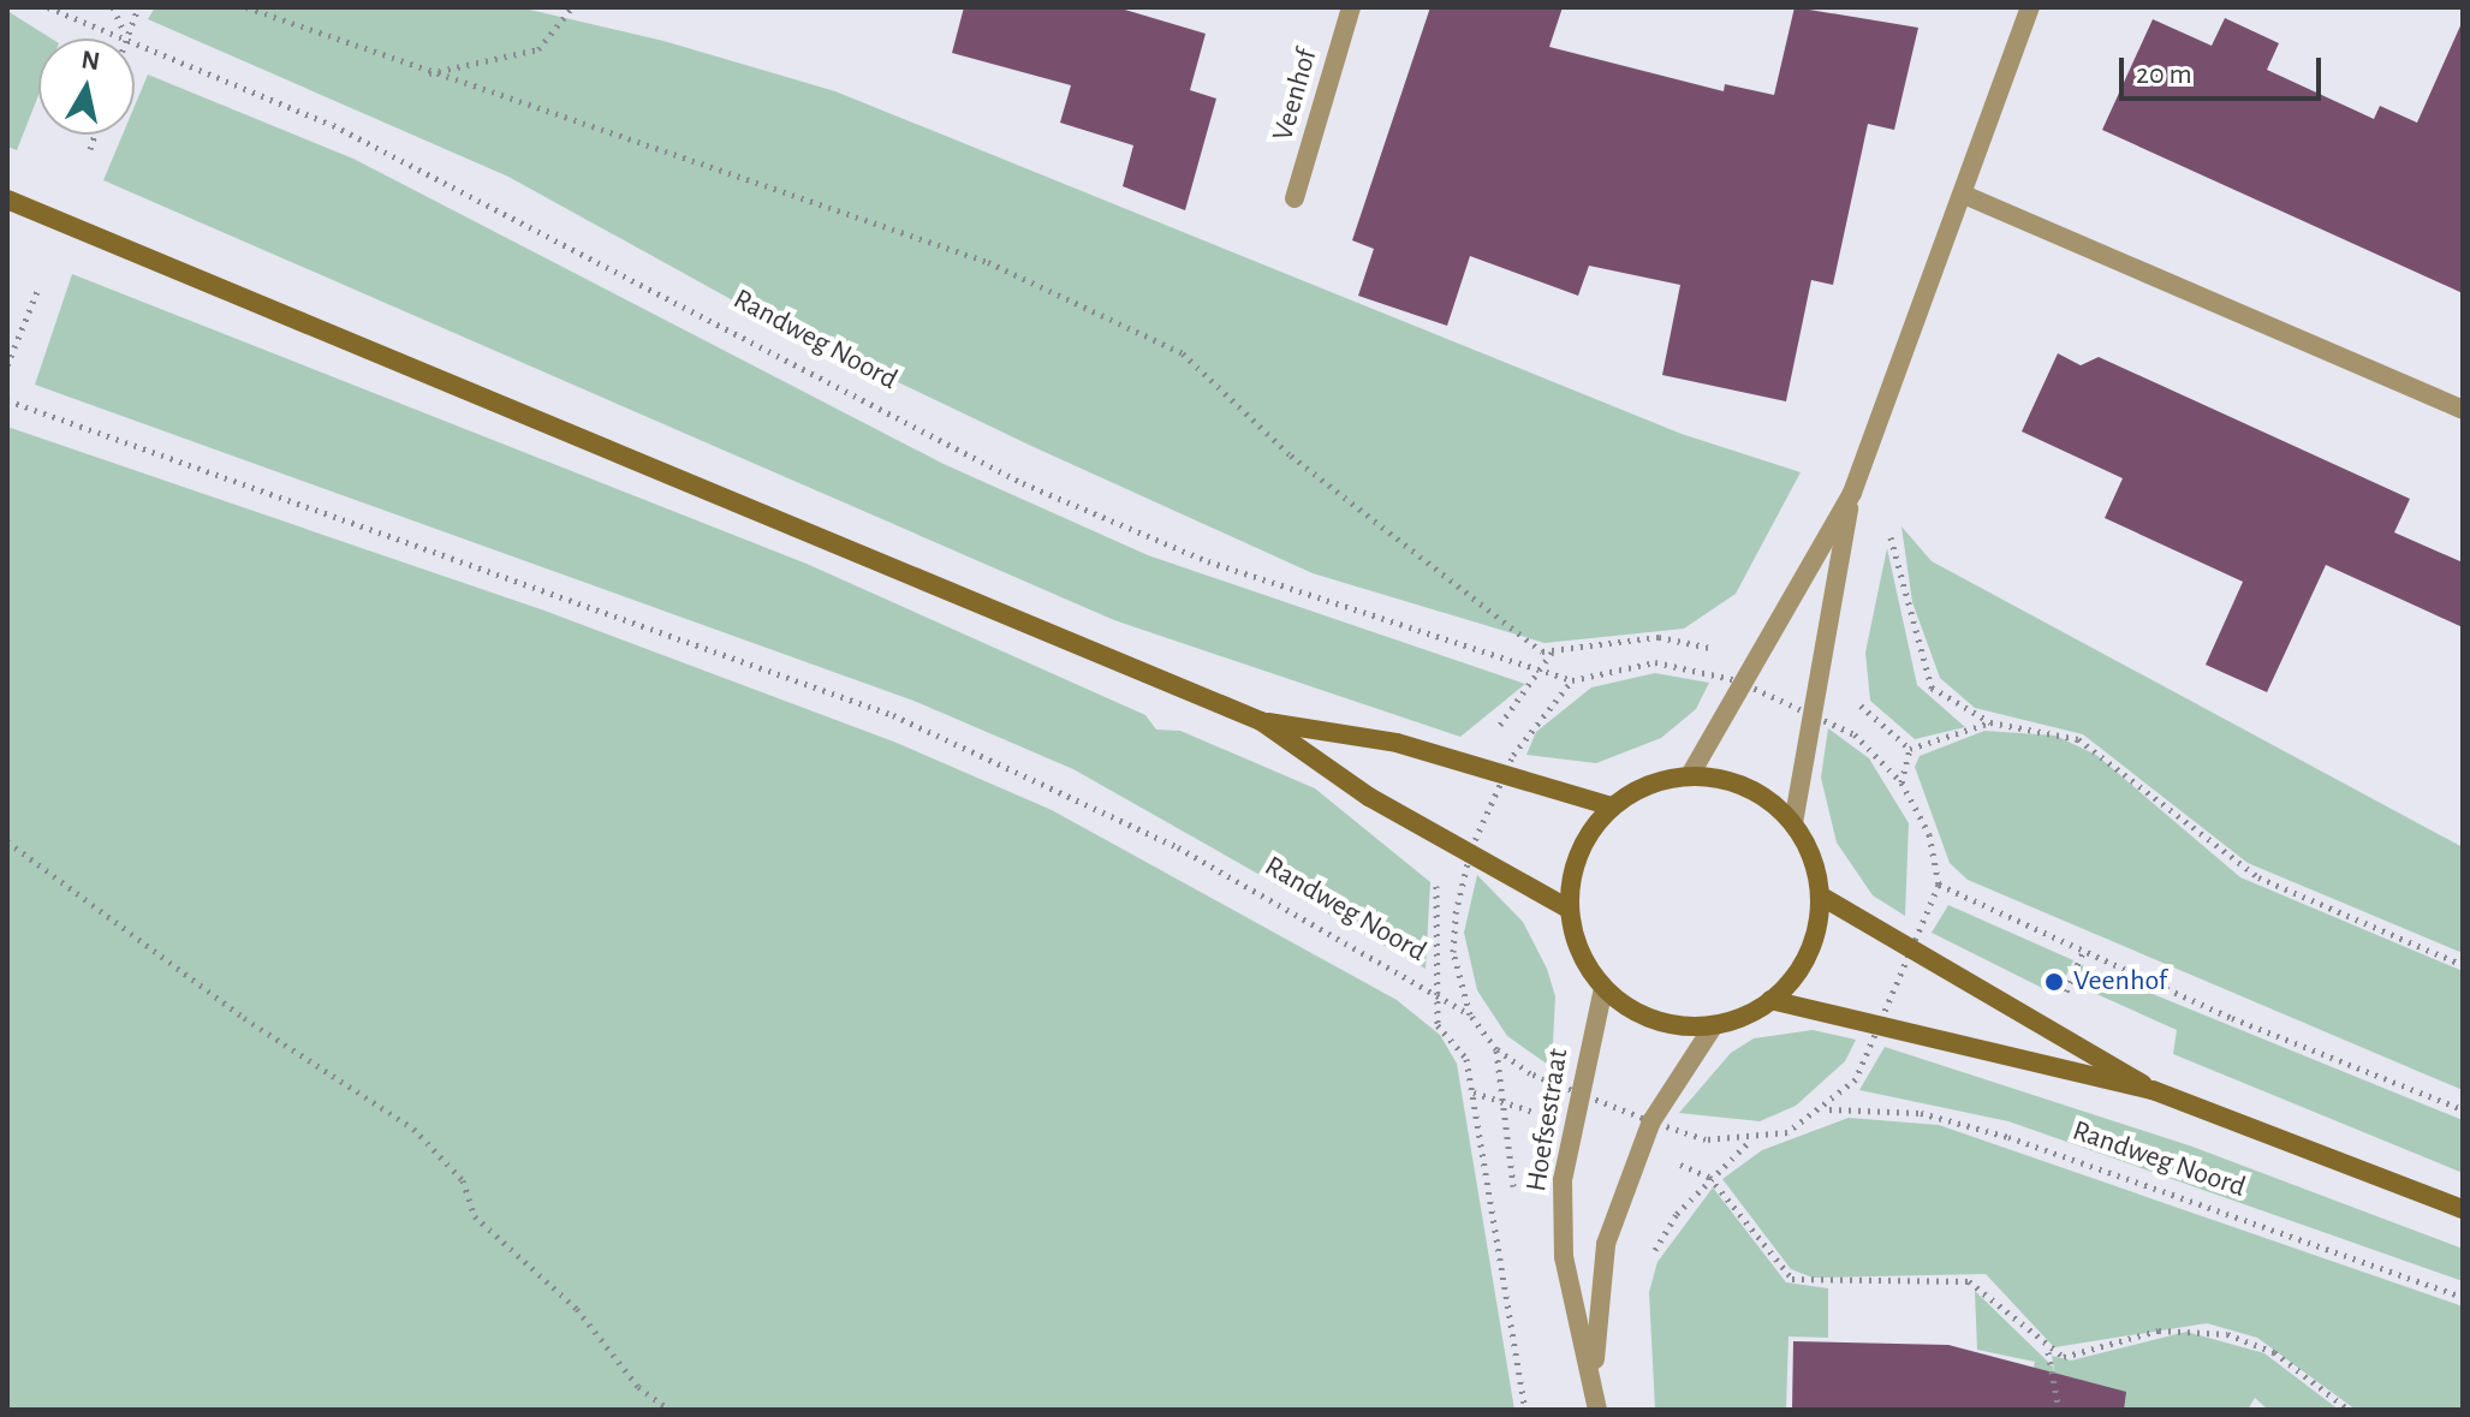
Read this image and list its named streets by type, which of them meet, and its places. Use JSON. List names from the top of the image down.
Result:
{
  "streets": {
    "main road": ["Randweg Noord"],
    "street": ["Veenhof", "Hoefsestraat"]
  },
  "crossings": [
    ["Randweg Noord", "Hoefsestraat"]
  ],
  "places": ["Veenhof"],
  "scale_bar": "20 m",
  "north": "top"
}
